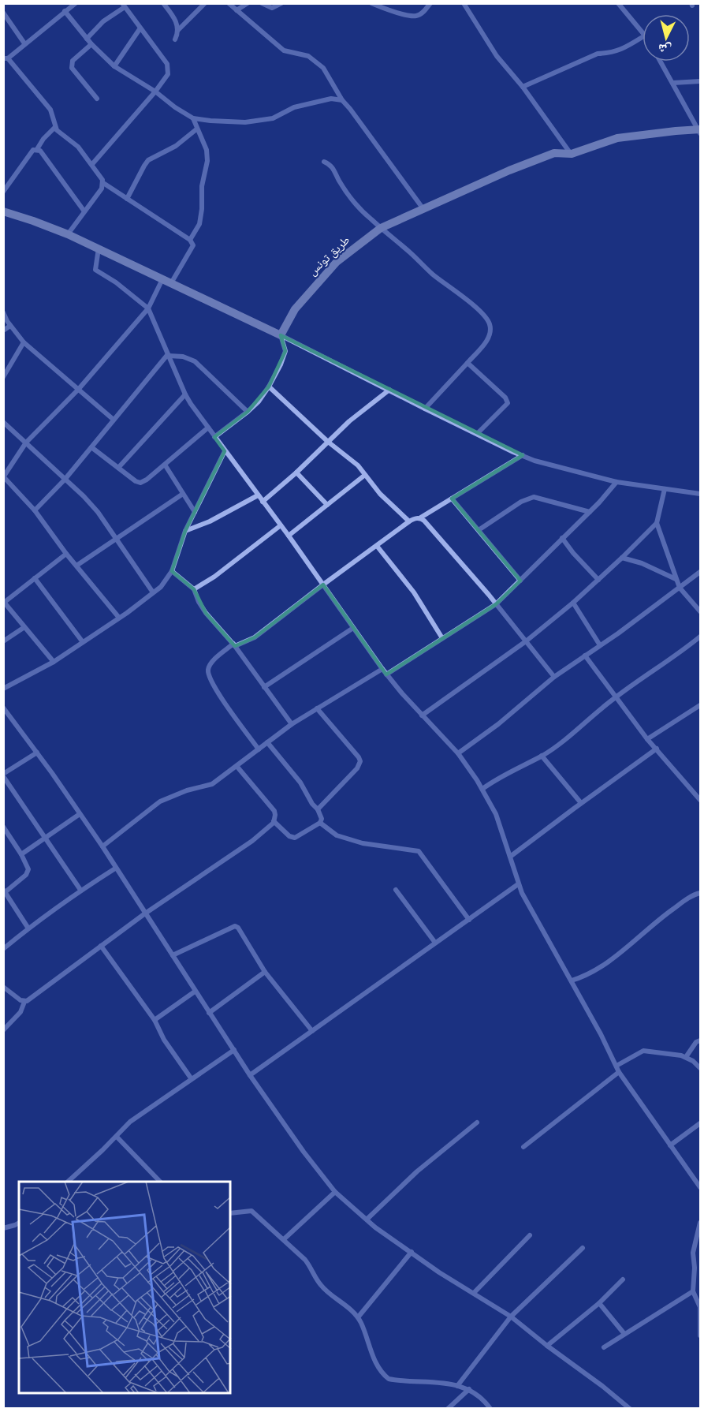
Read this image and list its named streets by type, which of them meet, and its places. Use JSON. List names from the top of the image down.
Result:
{
  "streets": {
    "main road": ["طريق تونس"]
  },
  "north": "bottom"
}
